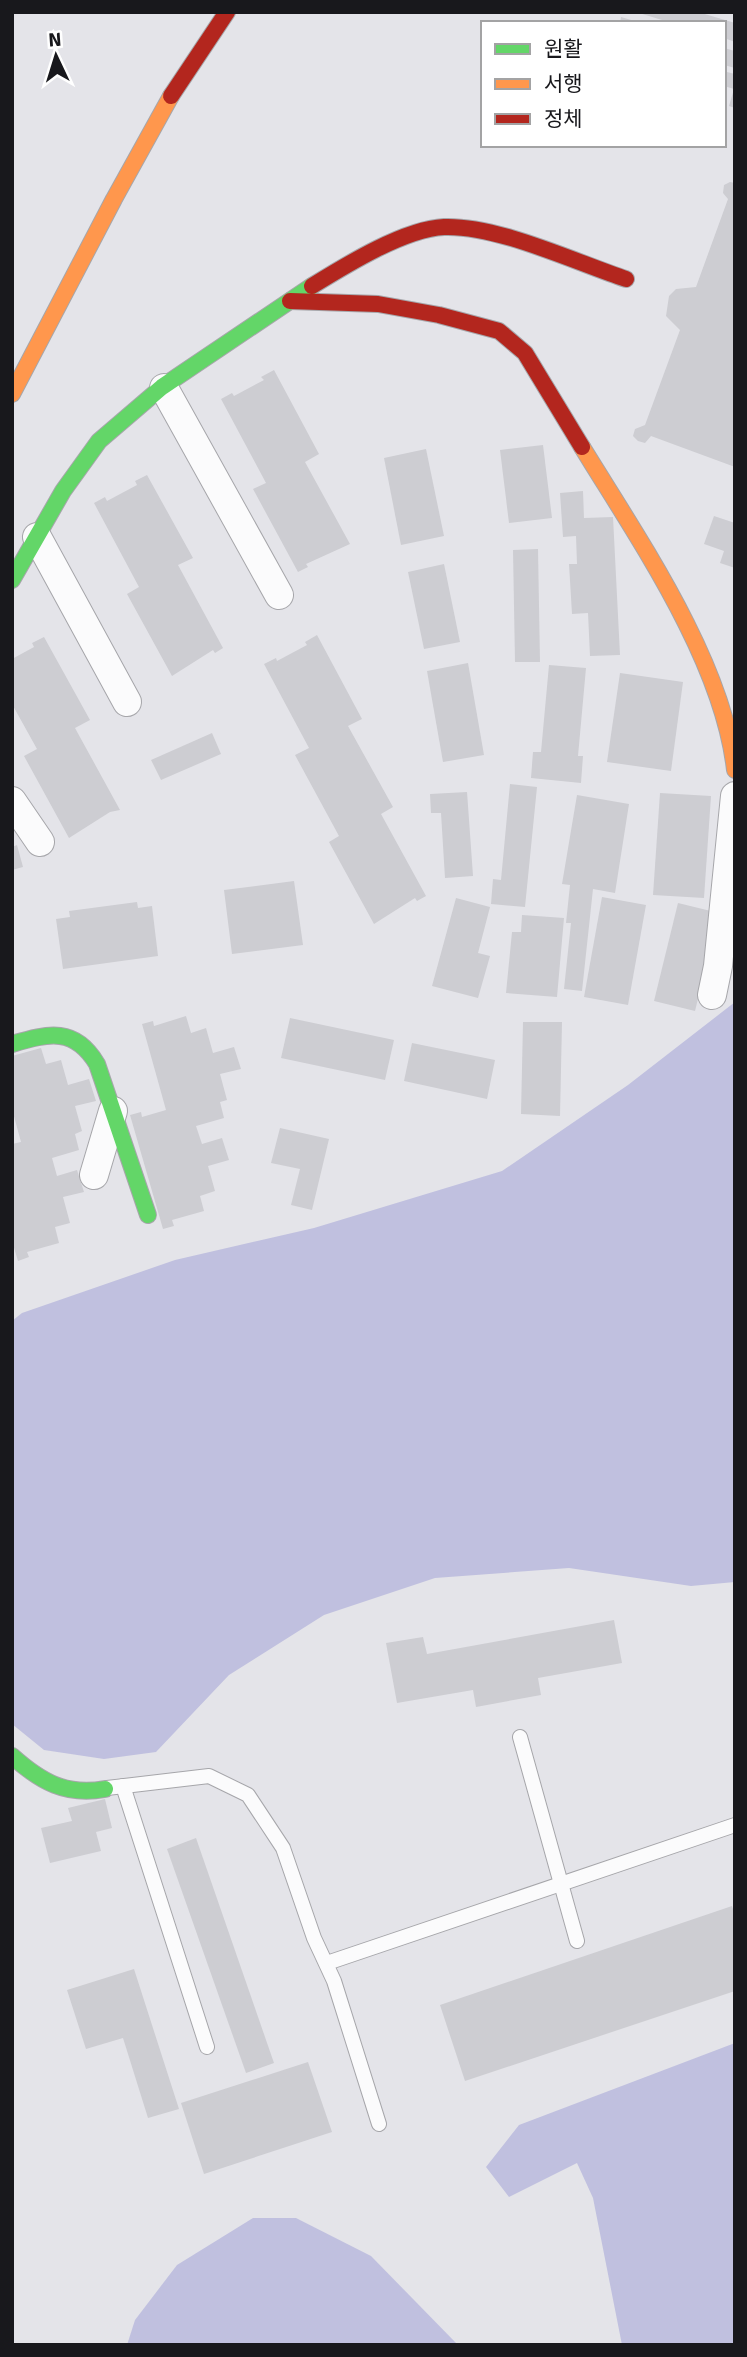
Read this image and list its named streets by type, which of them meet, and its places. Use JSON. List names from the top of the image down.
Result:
{
  "legend": ["원활", "서행", "정체"],
  "north": "top"
}
